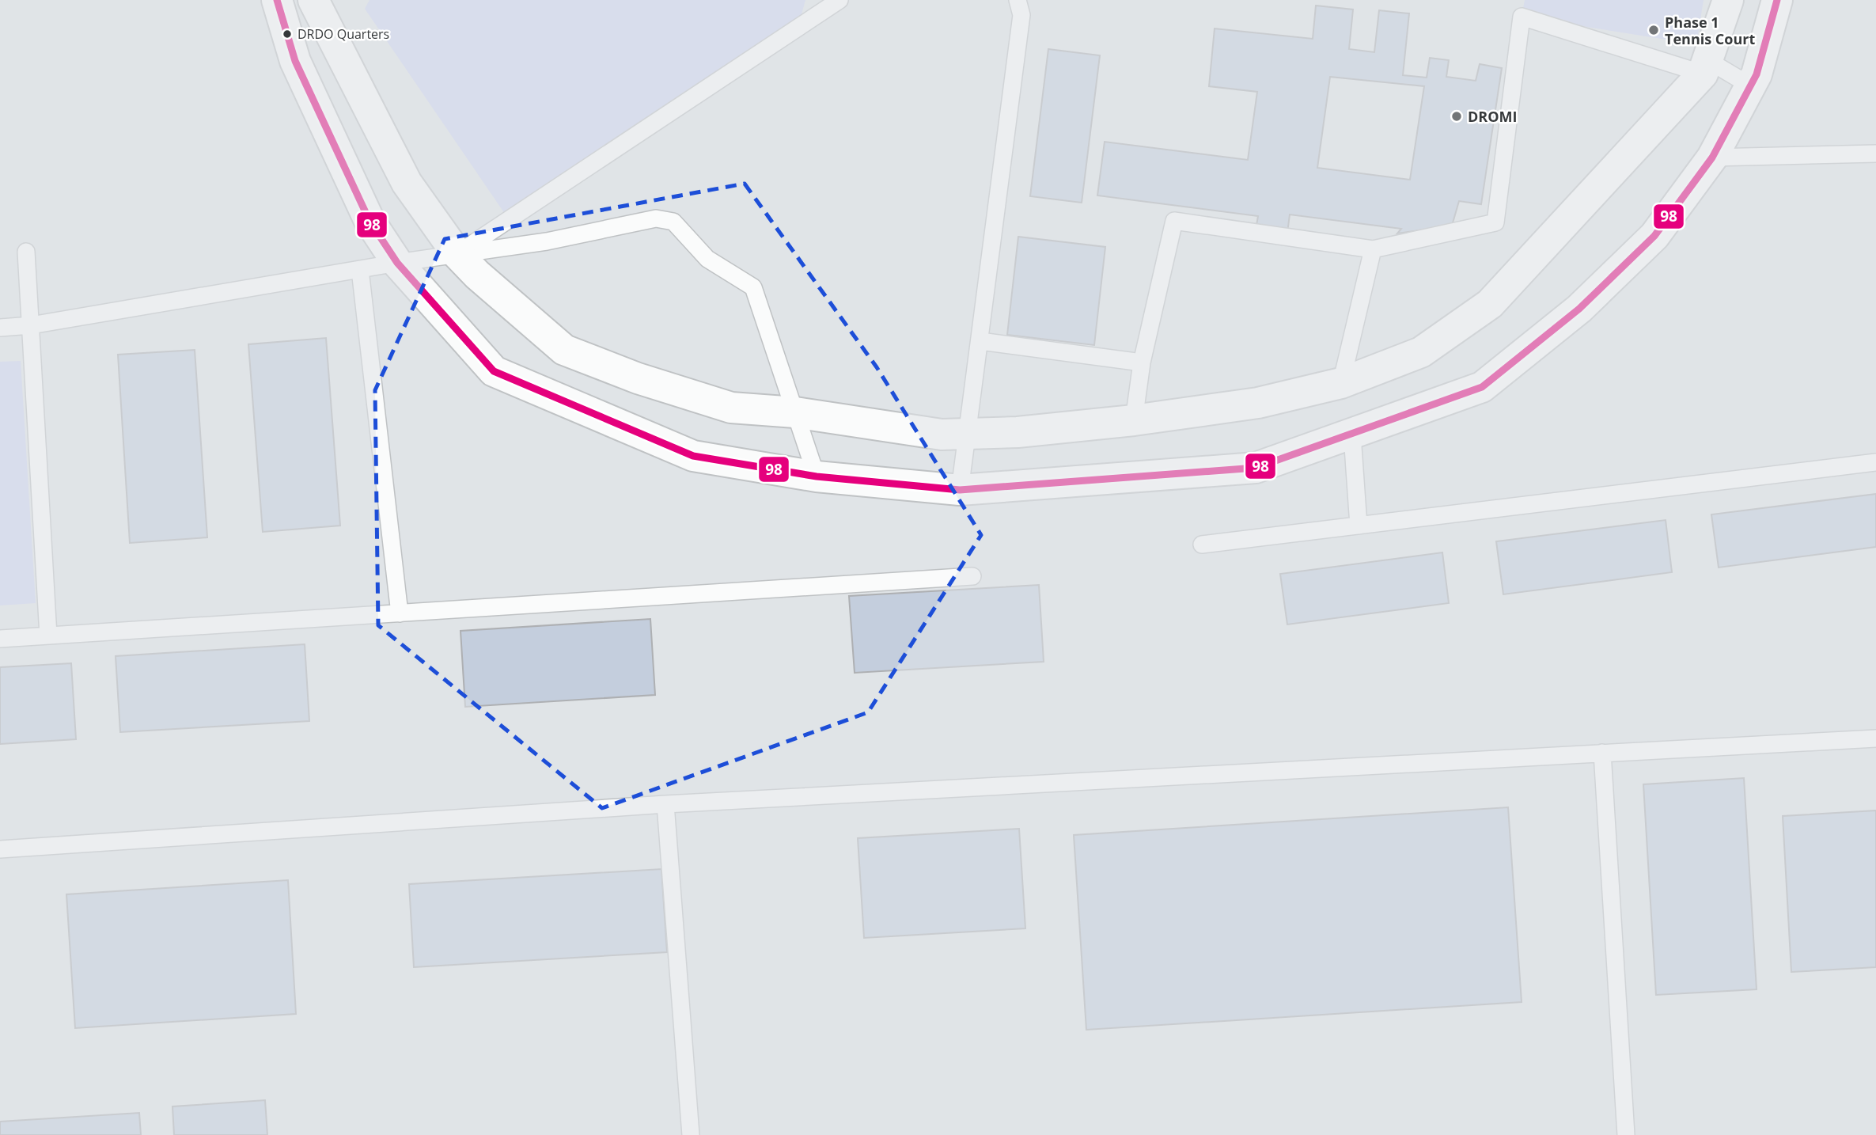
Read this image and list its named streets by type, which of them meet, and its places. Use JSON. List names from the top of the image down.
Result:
{
  "places": ["Phase 1 Tennis Court", "DRDO Quarters", "DROMI"],
  "lines": ["transit line 98"]
}
